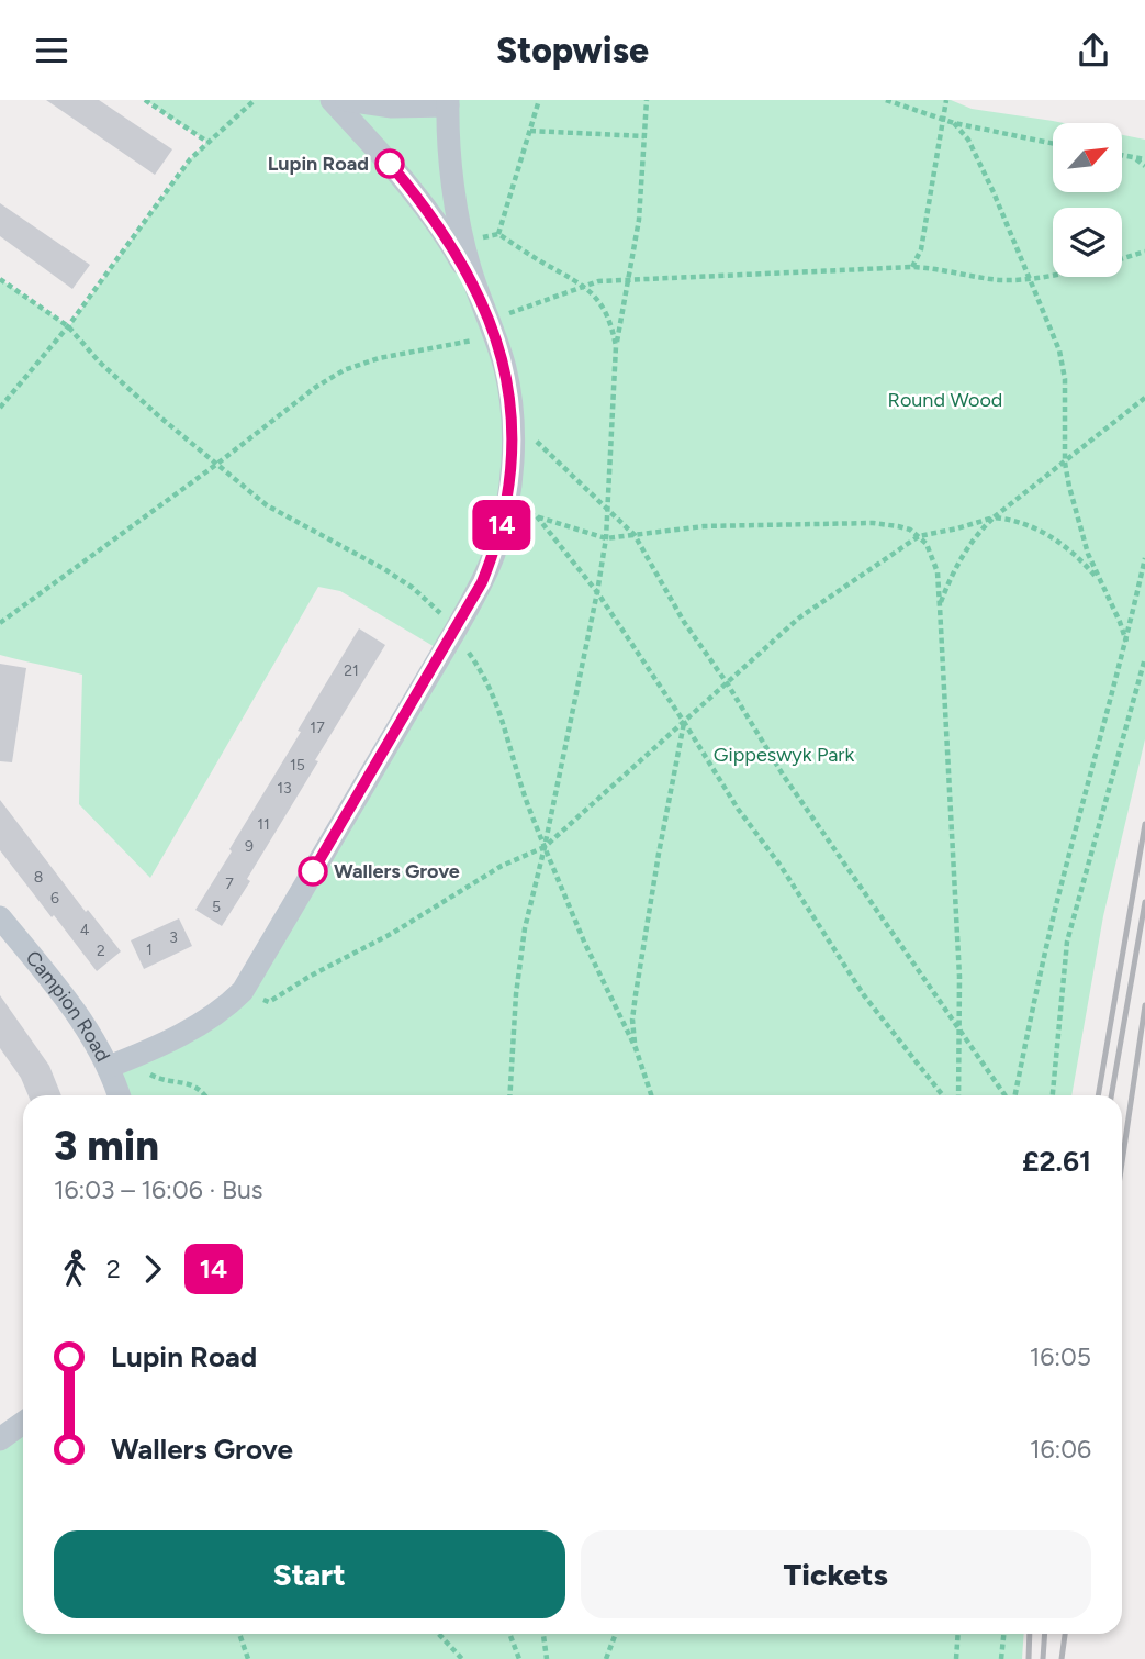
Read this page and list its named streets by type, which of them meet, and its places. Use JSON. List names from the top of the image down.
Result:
{
  "streets": {
    "street": ["Campion Road"]
  },
  "parks": ["Round Wood", "Gippeswyk Park"],
  "places": ["Lupin Road", "Wallers Grove"],
  "lines": ["bus line 14"],
  "house_numbers": [
    "21",
    "17",
    "15",
    "13",
    "11",
    "9",
    "8",
    "7",
    "6",
    "5",
    "4",
    "3",
    "1",
    "2"
  ],
  "north": "top right",
  "page": {
    "header": "Stopwise",
    "on_map": "14",
    "heading": ["3 min", "16:03 – 16:06 · Bus", "£2.61"],
    "legs": ["2", "14"],
    "list": [
      {
        "name": "Lupin Road",
        "value": "16:05"
      },
      {
        "name": "Wallers Grove",
        "value": "16:06"
      }
    ],
    "buttons": ["Start", "Tickets"]
  }
}
